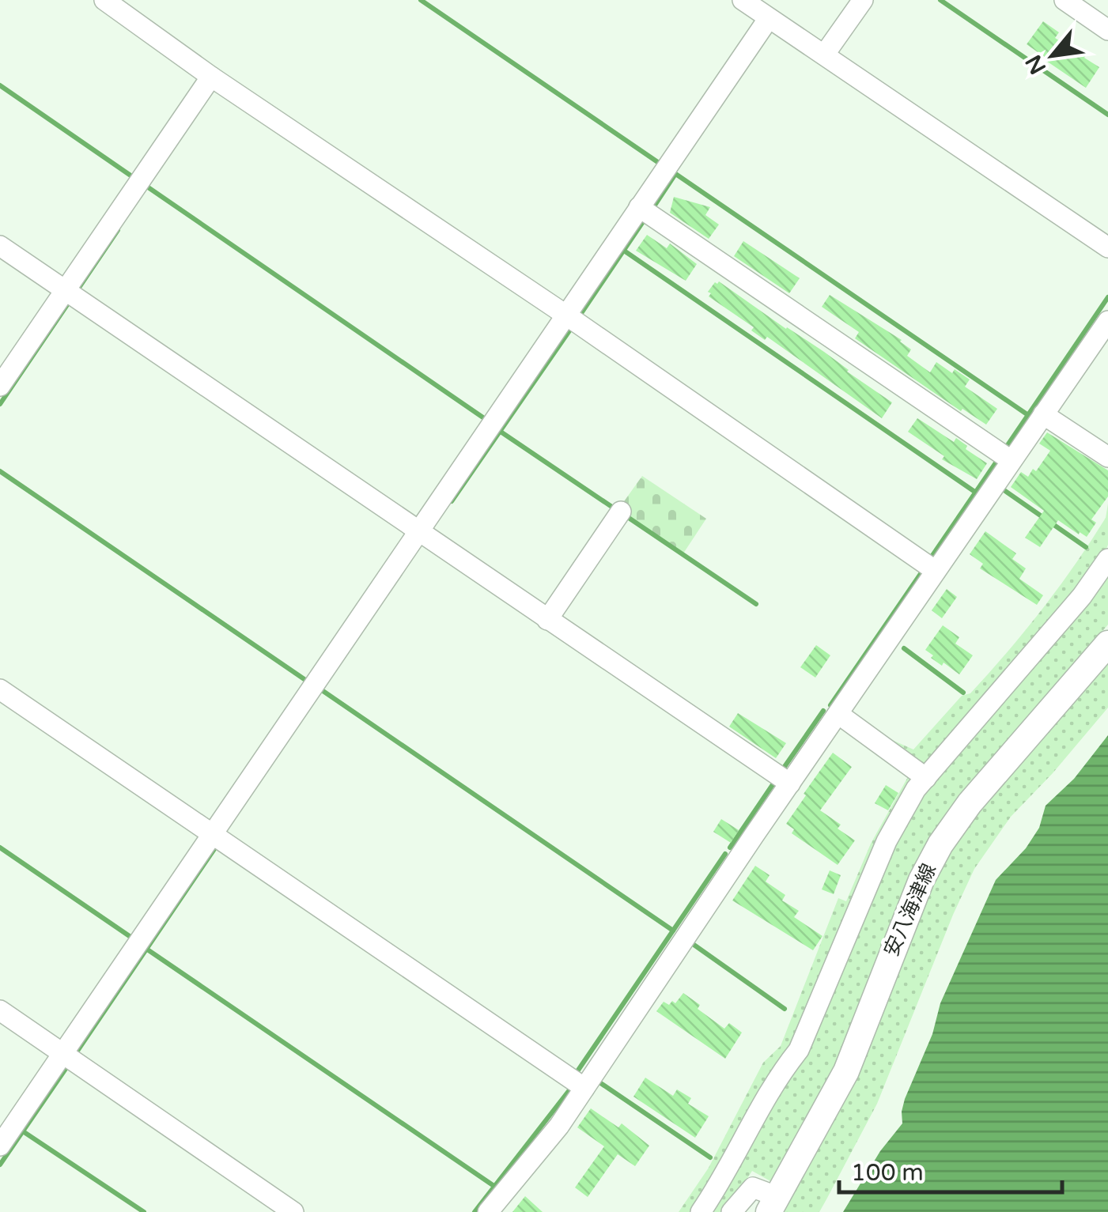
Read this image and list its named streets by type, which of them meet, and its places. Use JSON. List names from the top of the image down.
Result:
{
  "streets": {
    "main road": ["安八海津線"]
  },
  "scale_bar": "100 m",
  "north": "bottom left"
}
